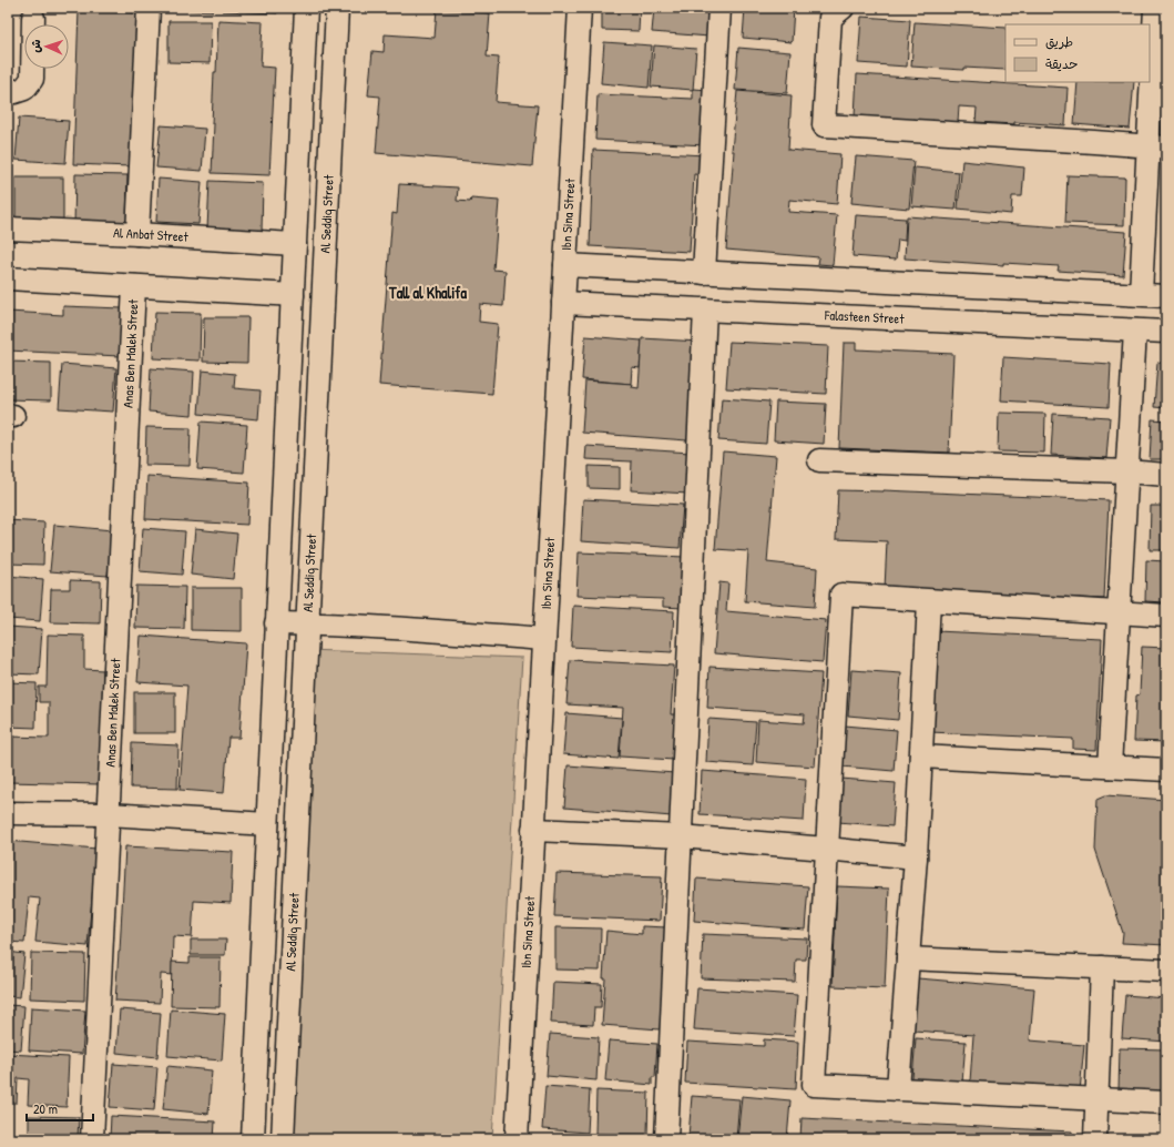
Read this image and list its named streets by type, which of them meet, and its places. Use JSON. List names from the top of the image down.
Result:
{
  "streets": {
    "street": [
      "Al Seddiq Street",
      "Ibn Sina Street",
      "Al Anbat Street",
      "Falasteen Street",
      "Anas Ben Malek Street"
    ]
  },
  "crossings": [
    ["Ibn Sina Street", "Falasteen Street"]
  ],
  "districts": ["Tall al Khalifa"],
  "legend": ["طريق", "حديقة"],
  "scale_bar": "20 m",
  "north": "left"
}
